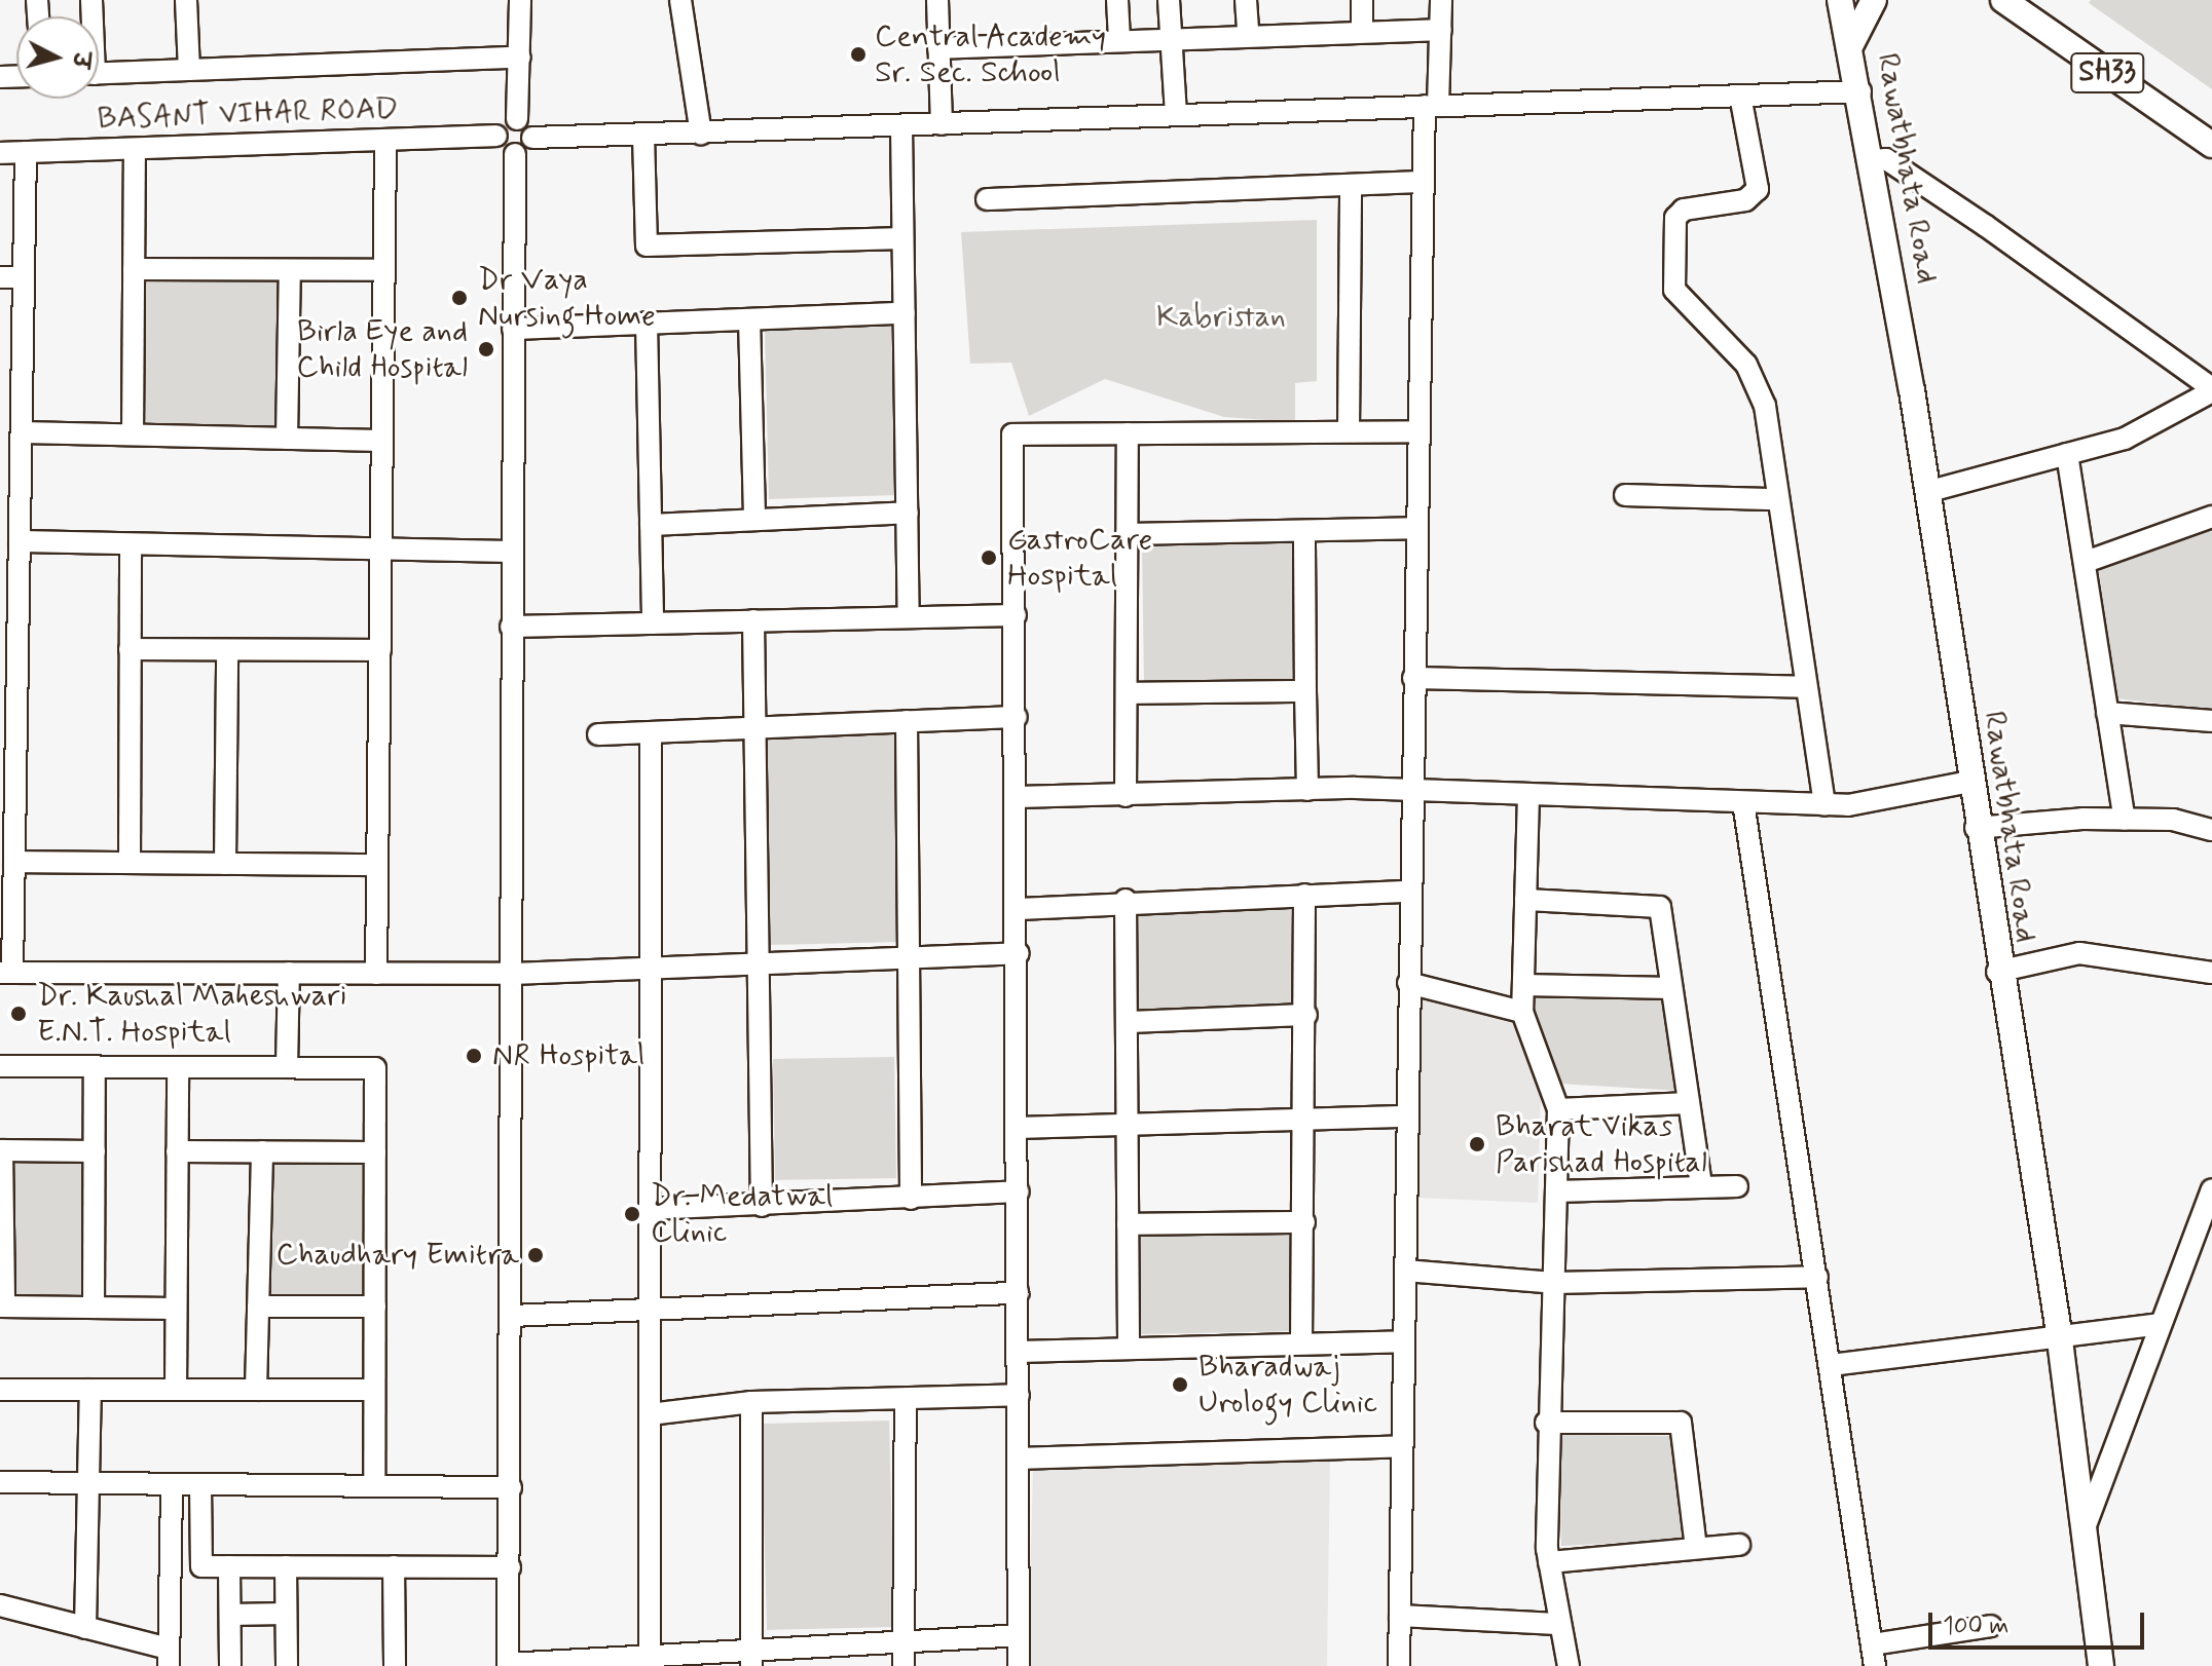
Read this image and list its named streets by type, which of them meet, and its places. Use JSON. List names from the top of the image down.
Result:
{
  "streets": {
    "main road": ["SH33", "Rawatbhata Road"],
    "street": ["BASANT VIHAR ROAD"]
  },
  "parks": ["Kabristan"],
  "places": [
    "Central Academy Sr. Sec. School",
    "Dr Vaya Nursing Home",
    "Birla Eye and Child Hospital",
    "GastroCare Hospital",
    "Dr. Kaushal Maheshwari E.N.T. Hospital",
    "NR Hospital",
    "Bharat Vikas Parishad Hospital",
    "Dr. Medatwal Clinic",
    "Chaudhary Emitra",
    "Bharadwaj Urology Clinic"
  ],
  "scale_bar": "100 m",
  "north": "right"
}
